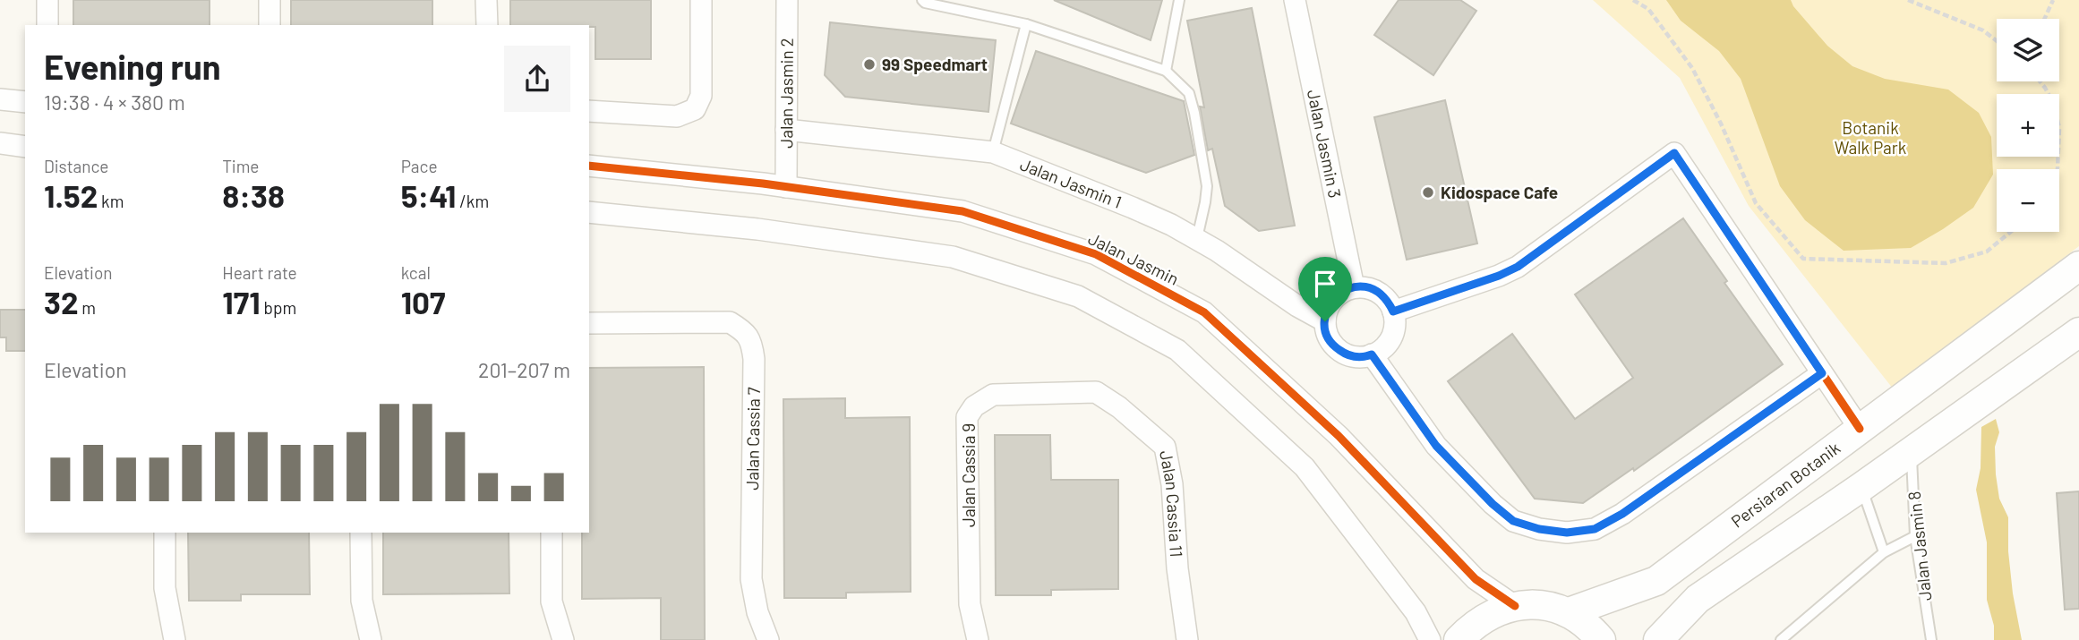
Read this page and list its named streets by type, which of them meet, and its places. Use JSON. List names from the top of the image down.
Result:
{
  "streets": {
    "main road": ["Persiaran Botanik"],
    "street": [
      "Jalan Jasmin 2",
      "Jalan Jasmin 3",
      "Jalan Jasmin 1",
      "Jalan Jasmin",
      "Jalan Cassia 7",
      "Jalan Cassia 9",
      "Jalan Cassia 11"
    ],
    "lane": ["Jalan Jasmin 8"]
  },
  "crossings": [
    ["Jalan Jasmin 2", "Jalan Jasmin 1"],
    ["Jalan Jasmin 2", "Jalan Jasmin"],
    ["Jalan Jasmin 3", "Jalan Jasmin 1"],
    ["Jalan Cassia 9", "Jalan Cassia 11"]
  ],
  "parks": ["Botanik Walk Park"],
  "places": ["99 Speedmart", "Kidospace Cafe"],
  "page": {
    "map_buttons": ["+", "−"],
    "heading": ["Evening run", "19:38 · 4 × 380 m"],
    "stats": [
      ["Distance", "1.52 km"],
      ["Time", "8:38"],
      ["Pace", "5:41 /km"],
      ["Elevation", "32 m"],
      ["Heart rate", "171 bpm"],
      ["kcal", "107"]
    ],
    "chart": ["Elevation", "201–207 m"]
  }
}
